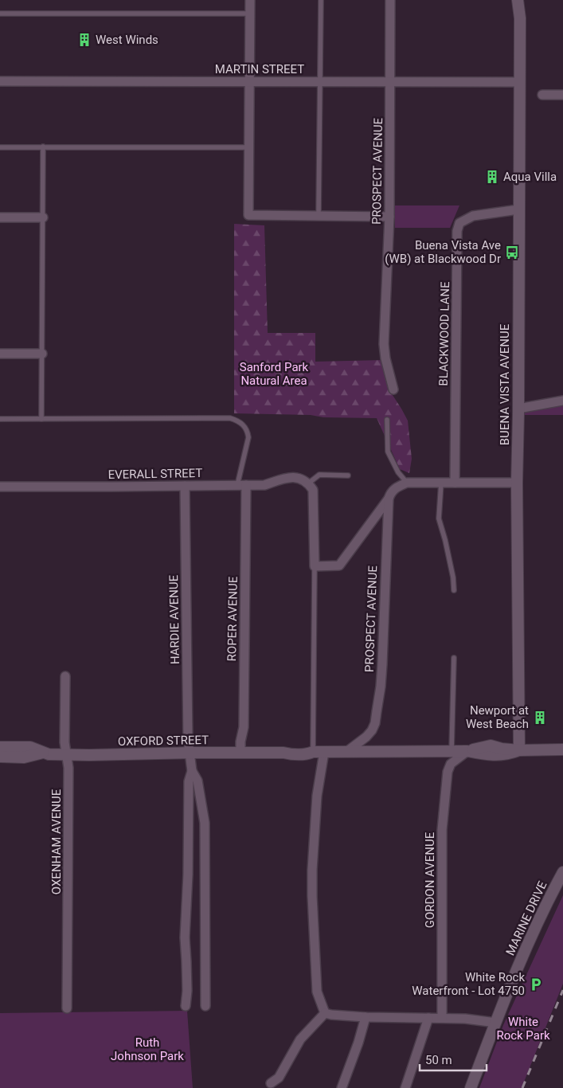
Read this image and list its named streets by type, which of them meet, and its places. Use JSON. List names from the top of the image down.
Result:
{
  "streets": {
    "street": [
      "MARTIN STREET",
      "PROSPECT AVENUE",
      "BLACKWOOD LANE",
      "BUENA VISTA AVENUE",
      "EVERALL STREET",
      "ROPER AVENUE",
      "HARDIE AVENUE",
      "OXFORD STREET",
      "OXENHAM AVENUE",
      "GORDON AVENUE",
      "MARINE DRIVE"
    ]
  },
  "crossings": [
    ["MARTIN STREET", "PROSPECT AVENUE"],
    ["MARTIN STREET", "BUENA VISTA AVENUE"],
    ["PROSPECT AVENUE", "OXFORD STREET"],
    ["BLACKWOOD LANE", "BUENA VISTA AVENUE"],
    ["BUENA VISTA AVENUE", "OXFORD STREET"],
    ["EVERALL STREET", "ROPER AVENUE"],
    ["EVERALL STREET", "HARDIE AVENUE"],
    ["ROPER AVENUE", "OXFORD STREET"],
    ["HARDIE AVENUE", "OXFORD STREET"],
    ["OXFORD STREET", "OXENHAM AVENUE"],
    ["OXFORD STREET", "GORDON AVENUE"]
  ],
  "parks": ["Sanford Park Natural Area", "White Rock Park", "Ruth Johnson Park"],
  "places": {
    "building": ["West Winds", "Aqua Villa", "Newport at West Beach"],
    "bus stop": ["Buena Vista Ave (WB) at Blackwood Dr"],
    "parking": ["White Rock Waterfront - Lot 4750"]
  },
  "scale_bar": "50 m"
}
